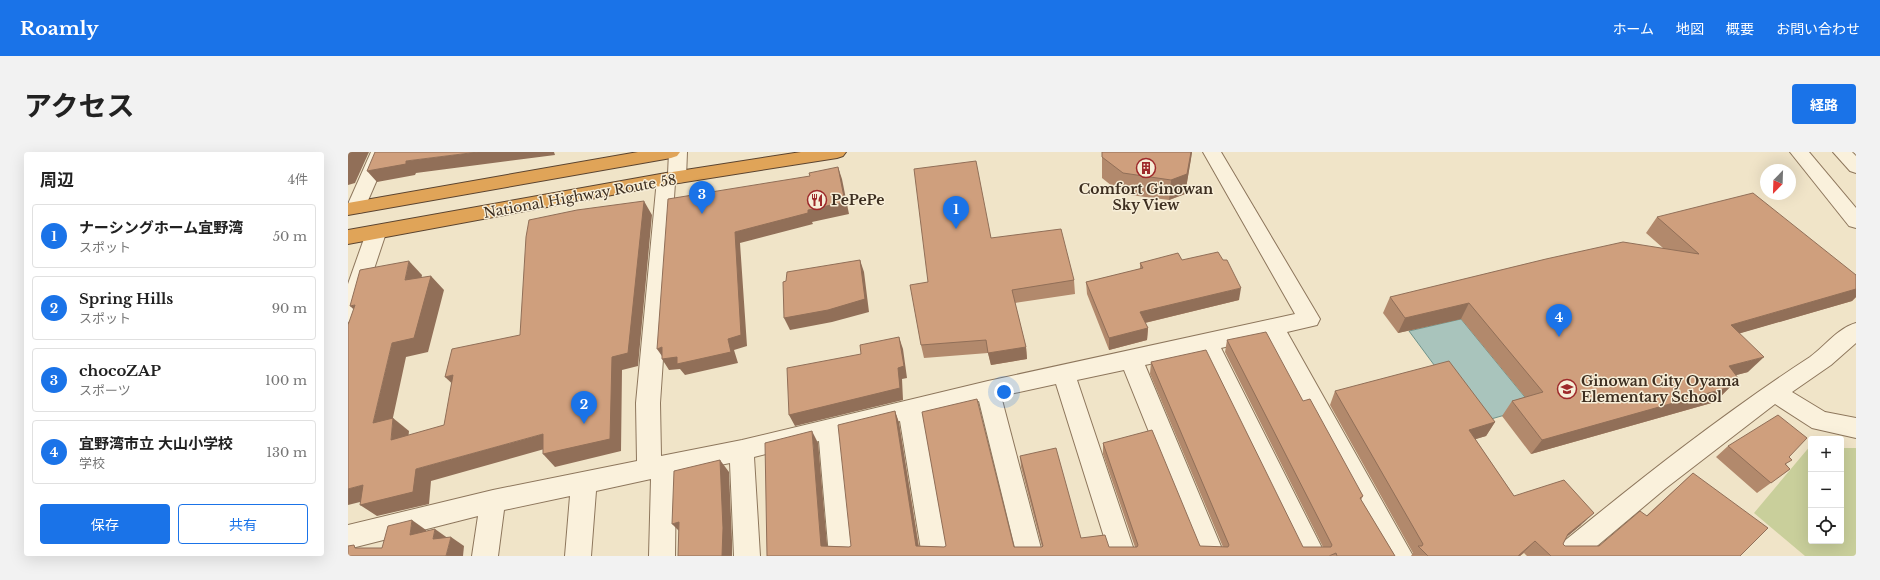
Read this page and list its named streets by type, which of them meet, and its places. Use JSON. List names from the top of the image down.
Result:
{
  "streets": {
    "highway": ["National Highway Route 58"]
  },
  "places": {
    "building": ["Comfort Ginowan Sky View"],
    "restaurant": ["PePePe"],
    "school or university": ["Ginowan City Oyama Elementary School"]
  },
  "north": "bottom left",
  "page": {
    "header": "Roamly",
    "nav": [
      "ホーム",
      "地図",
      "概要",
      "お問い合わせ"
    ],
    "title": "アクセス",
    "buttons": [
      "経路",
      ["保存", "共有"]
    ],
    "heading": ["周辺", "4件"],
    "pins": [
      "3",
      "1",
      "4",
      "2"
    ],
    "list": [
      {
        "mark": "1",
        "name": "ナーシングホーム宜野湾",
        "note": "スポット",
        "value": "50 m"
      },
      {
        "mark": "2",
        "name": "Spring Hills",
        "note": "スポット",
        "value": "90 m"
      },
      {
        "mark": "3",
        "name": "chocoZAP",
        "note": "スポーツ",
        "value": "100 m"
      },
      {
        "mark": "4",
        "name": "宜野湾市立 大山小学校",
        "note": "学校",
        "value": "130 m"
      }
    ],
    "map_buttons": ["+", "−"]
  }
}
